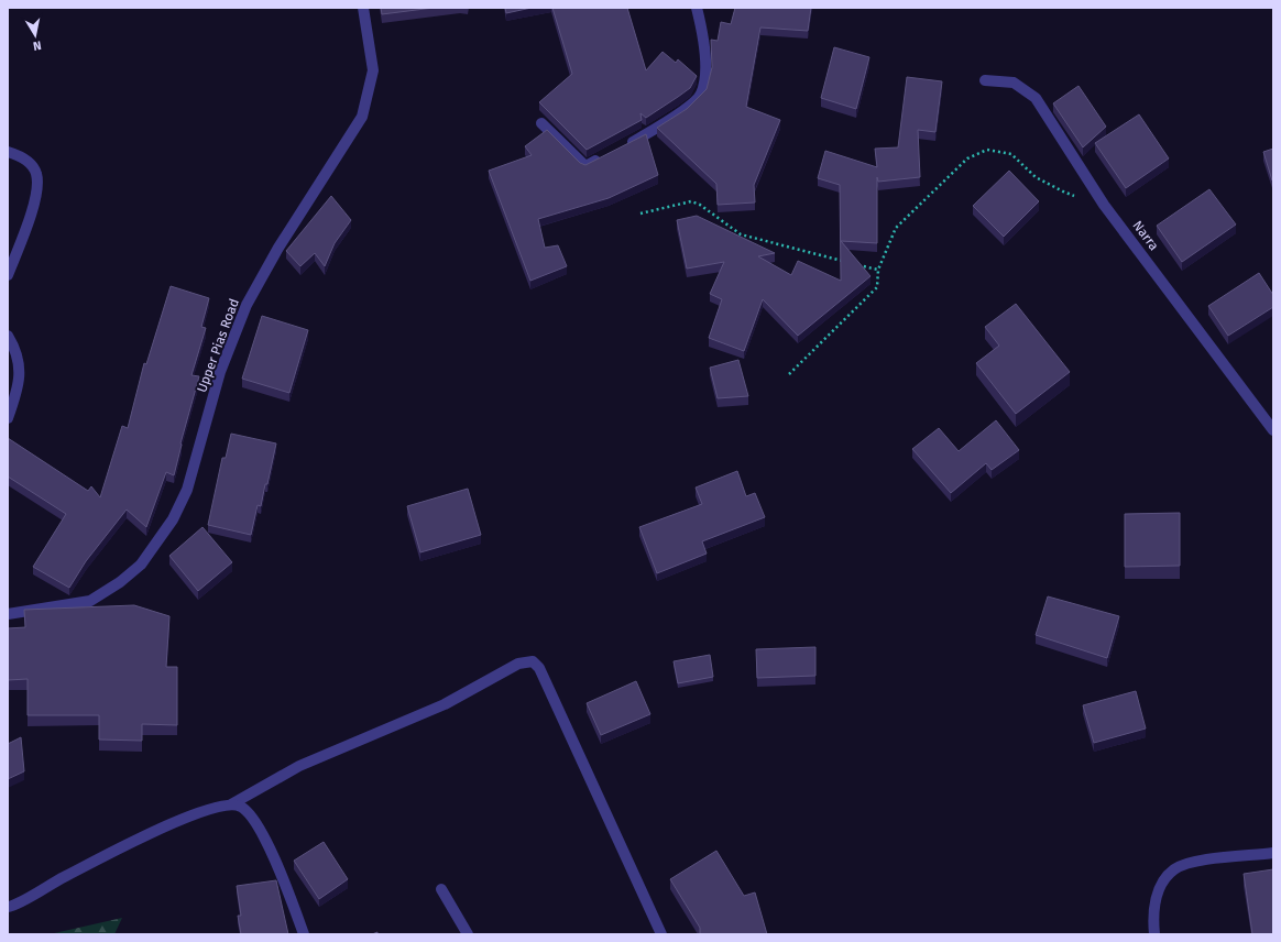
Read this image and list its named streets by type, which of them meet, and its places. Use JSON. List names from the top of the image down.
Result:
{
  "streets": {
    "street": ["Narra", "Upper Pias Road"]
  },
  "north": "bottom"
}
